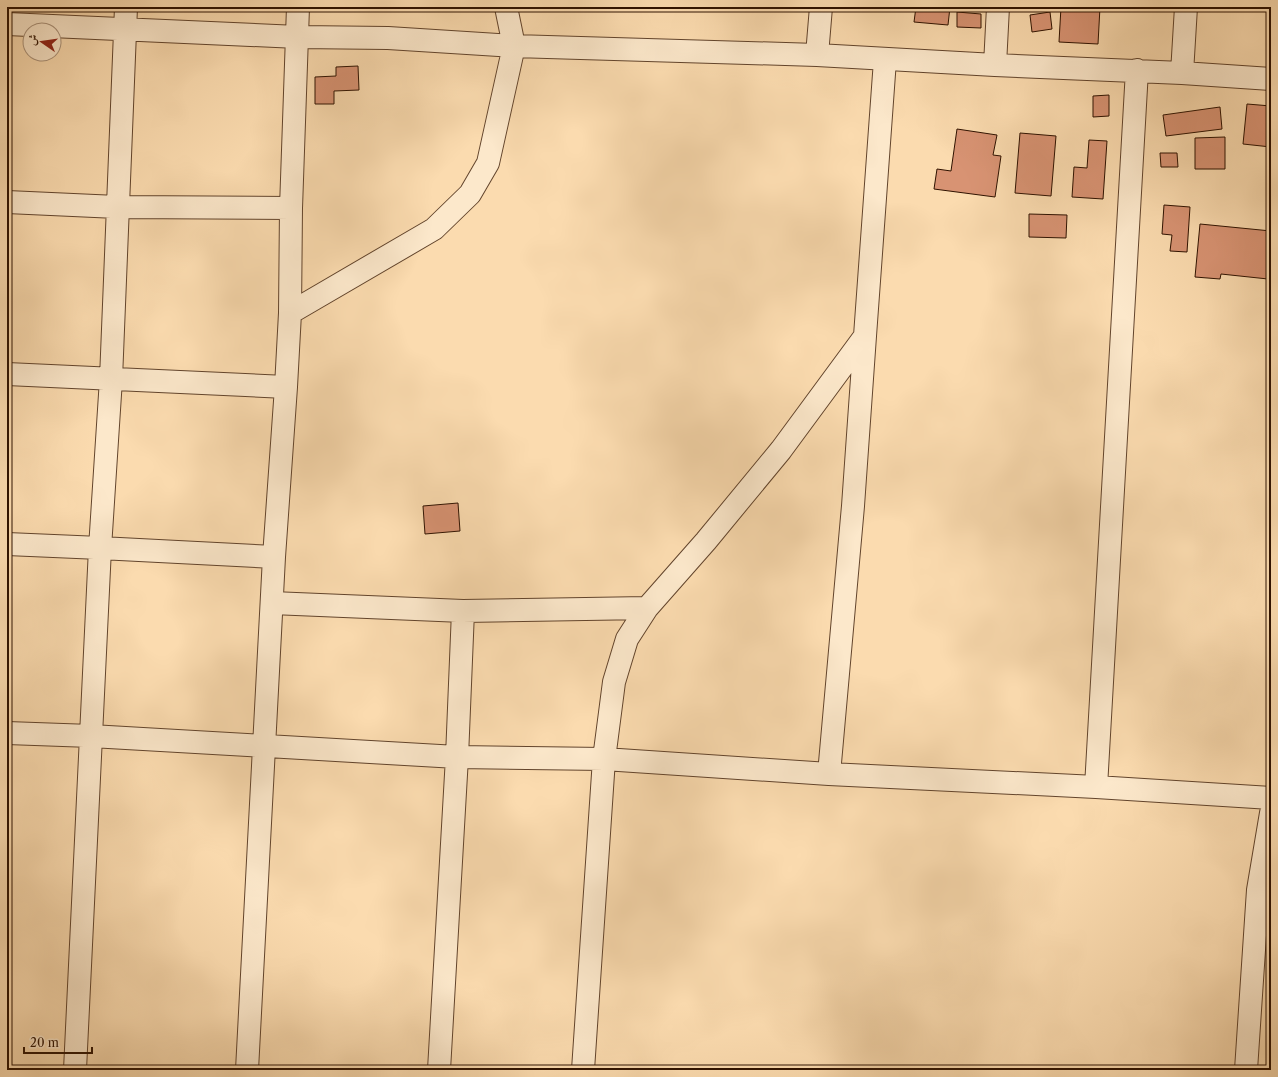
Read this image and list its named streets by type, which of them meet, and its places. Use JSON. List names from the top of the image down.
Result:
{
  "scale_bar": "20 m",
  "north": "left"
}
